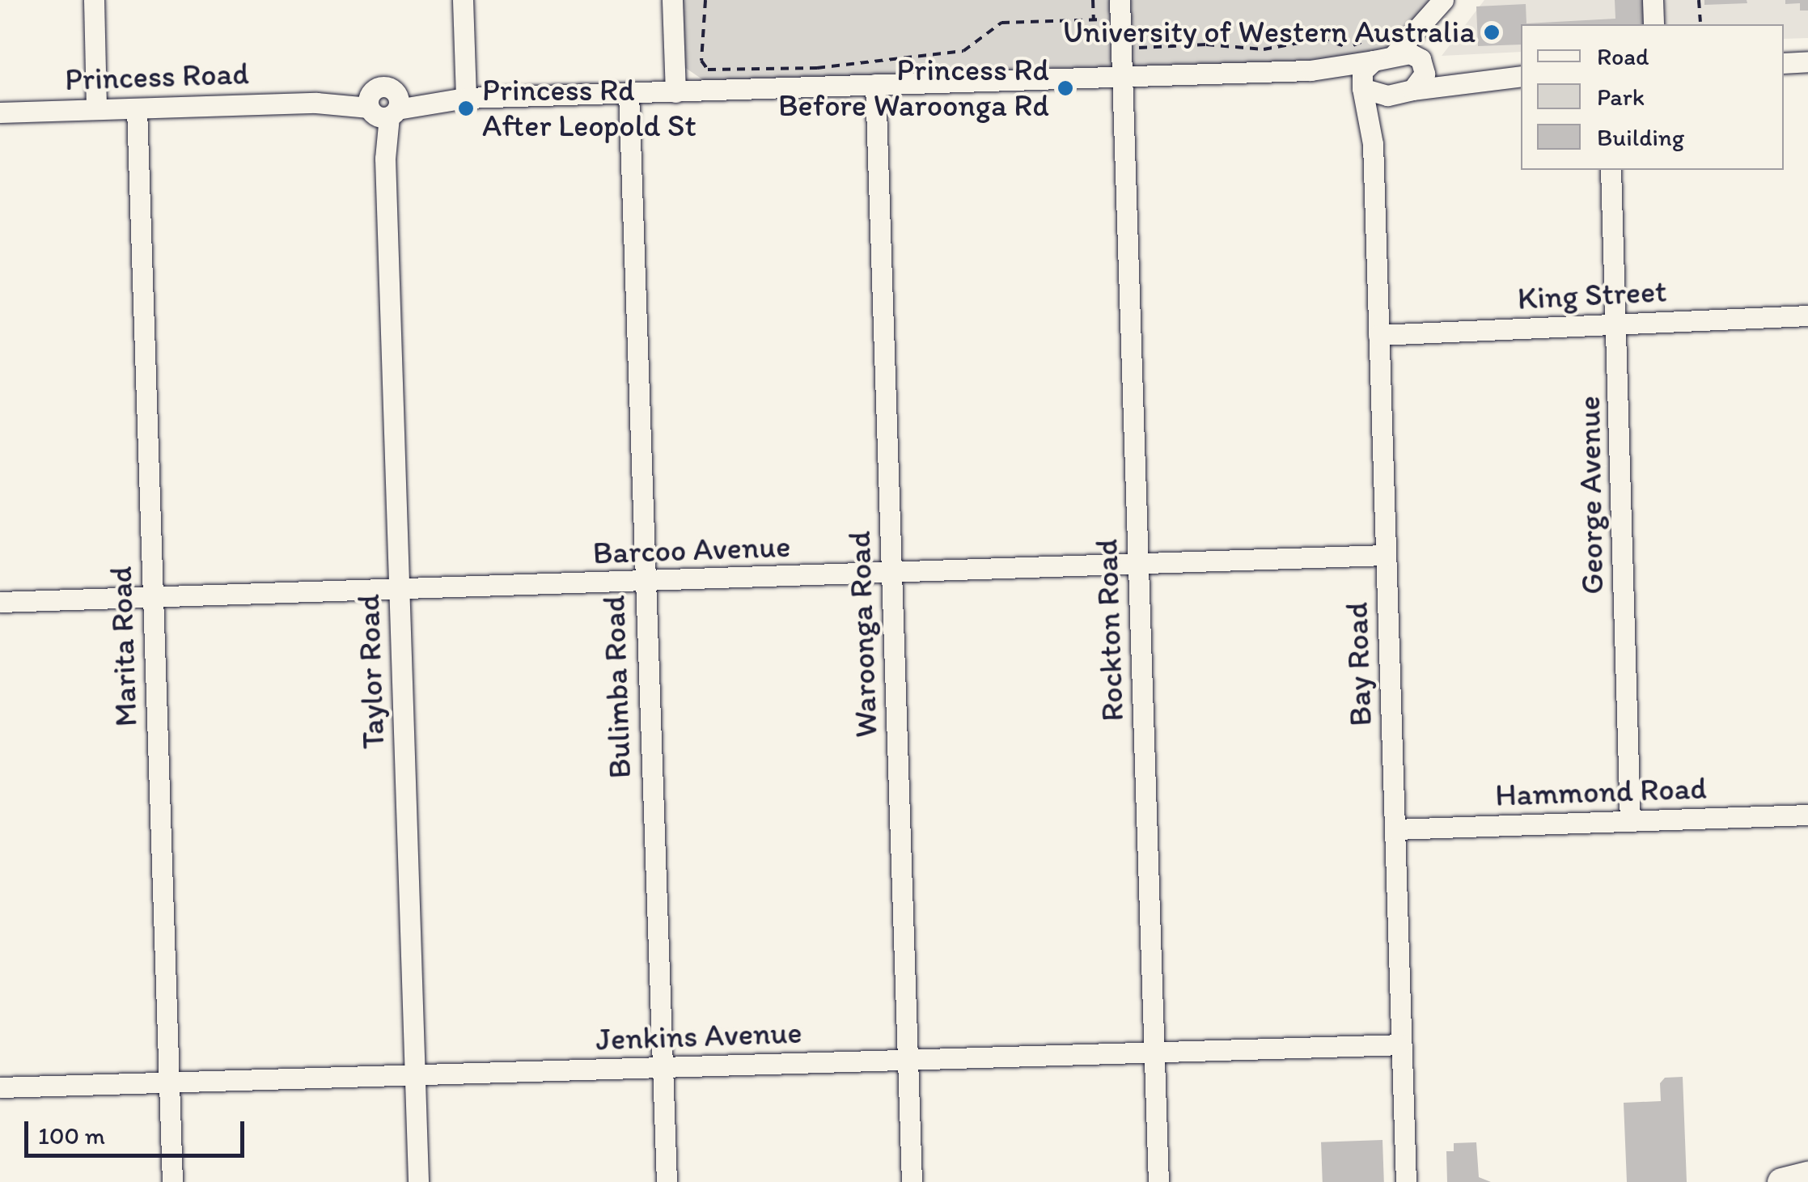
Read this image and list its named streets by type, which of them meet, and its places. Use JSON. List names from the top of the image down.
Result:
{
  "streets": {
    "street": [
      "Princess Road",
      "King Street",
      "George Avenue",
      "Barcoo Avenue",
      "Rockton Road",
      "Waroonga Road",
      "Marita Road",
      "Bay Road",
      "Taylor Road",
      "Bulimba Road",
      "Hammond Road",
      "Jenkins Avenue"
    ]
  },
  "crossings": [
    ["Princess Road", "Rockton Road"],
    ["Princess Road", "Waroonga Road"],
    ["Princess Road", "Marita Road"],
    ["Princess Road", "Bay Road"],
    ["Princess Road", "Taylor Road"],
    ["Princess Road", "Bulimba Road"],
    ["King Street", "George Avenue"],
    ["King Street", "Bay Road"],
    ["George Avenue", "Hammond Road"],
    ["Barcoo Avenue", "Rockton Road"],
    ["Barcoo Avenue", "Waroonga Road"],
    ["Barcoo Avenue", "Marita Road"],
    ["Barcoo Avenue", "Bay Road"],
    ["Barcoo Avenue", "Taylor Road"],
    ["Barcoo Avenue", "Bulimba Road"],
    ["Rockton Road", "Jenkins Avenue"],
    ["Waroonga Road", "Jenkins Avenue"],
    ["Marita Road", "Jenkins Avenue"],
    ["Bay Road", "Hammond Road"],
    ["Bay Road", "Jenkins Avenue"],
    ["Taylor Road", "Jenkins Avenue"],
    ["Bulimba Road", "Jenkins Avenue"]
  ],
  "places": ["University of Western Australia", "Princess Rd Before Waroonga Rd", "Princess Rd After Leopold St"],
  "legend": ["Road", "Park", "Building"],
  "scale_bar": "100 m"
}
